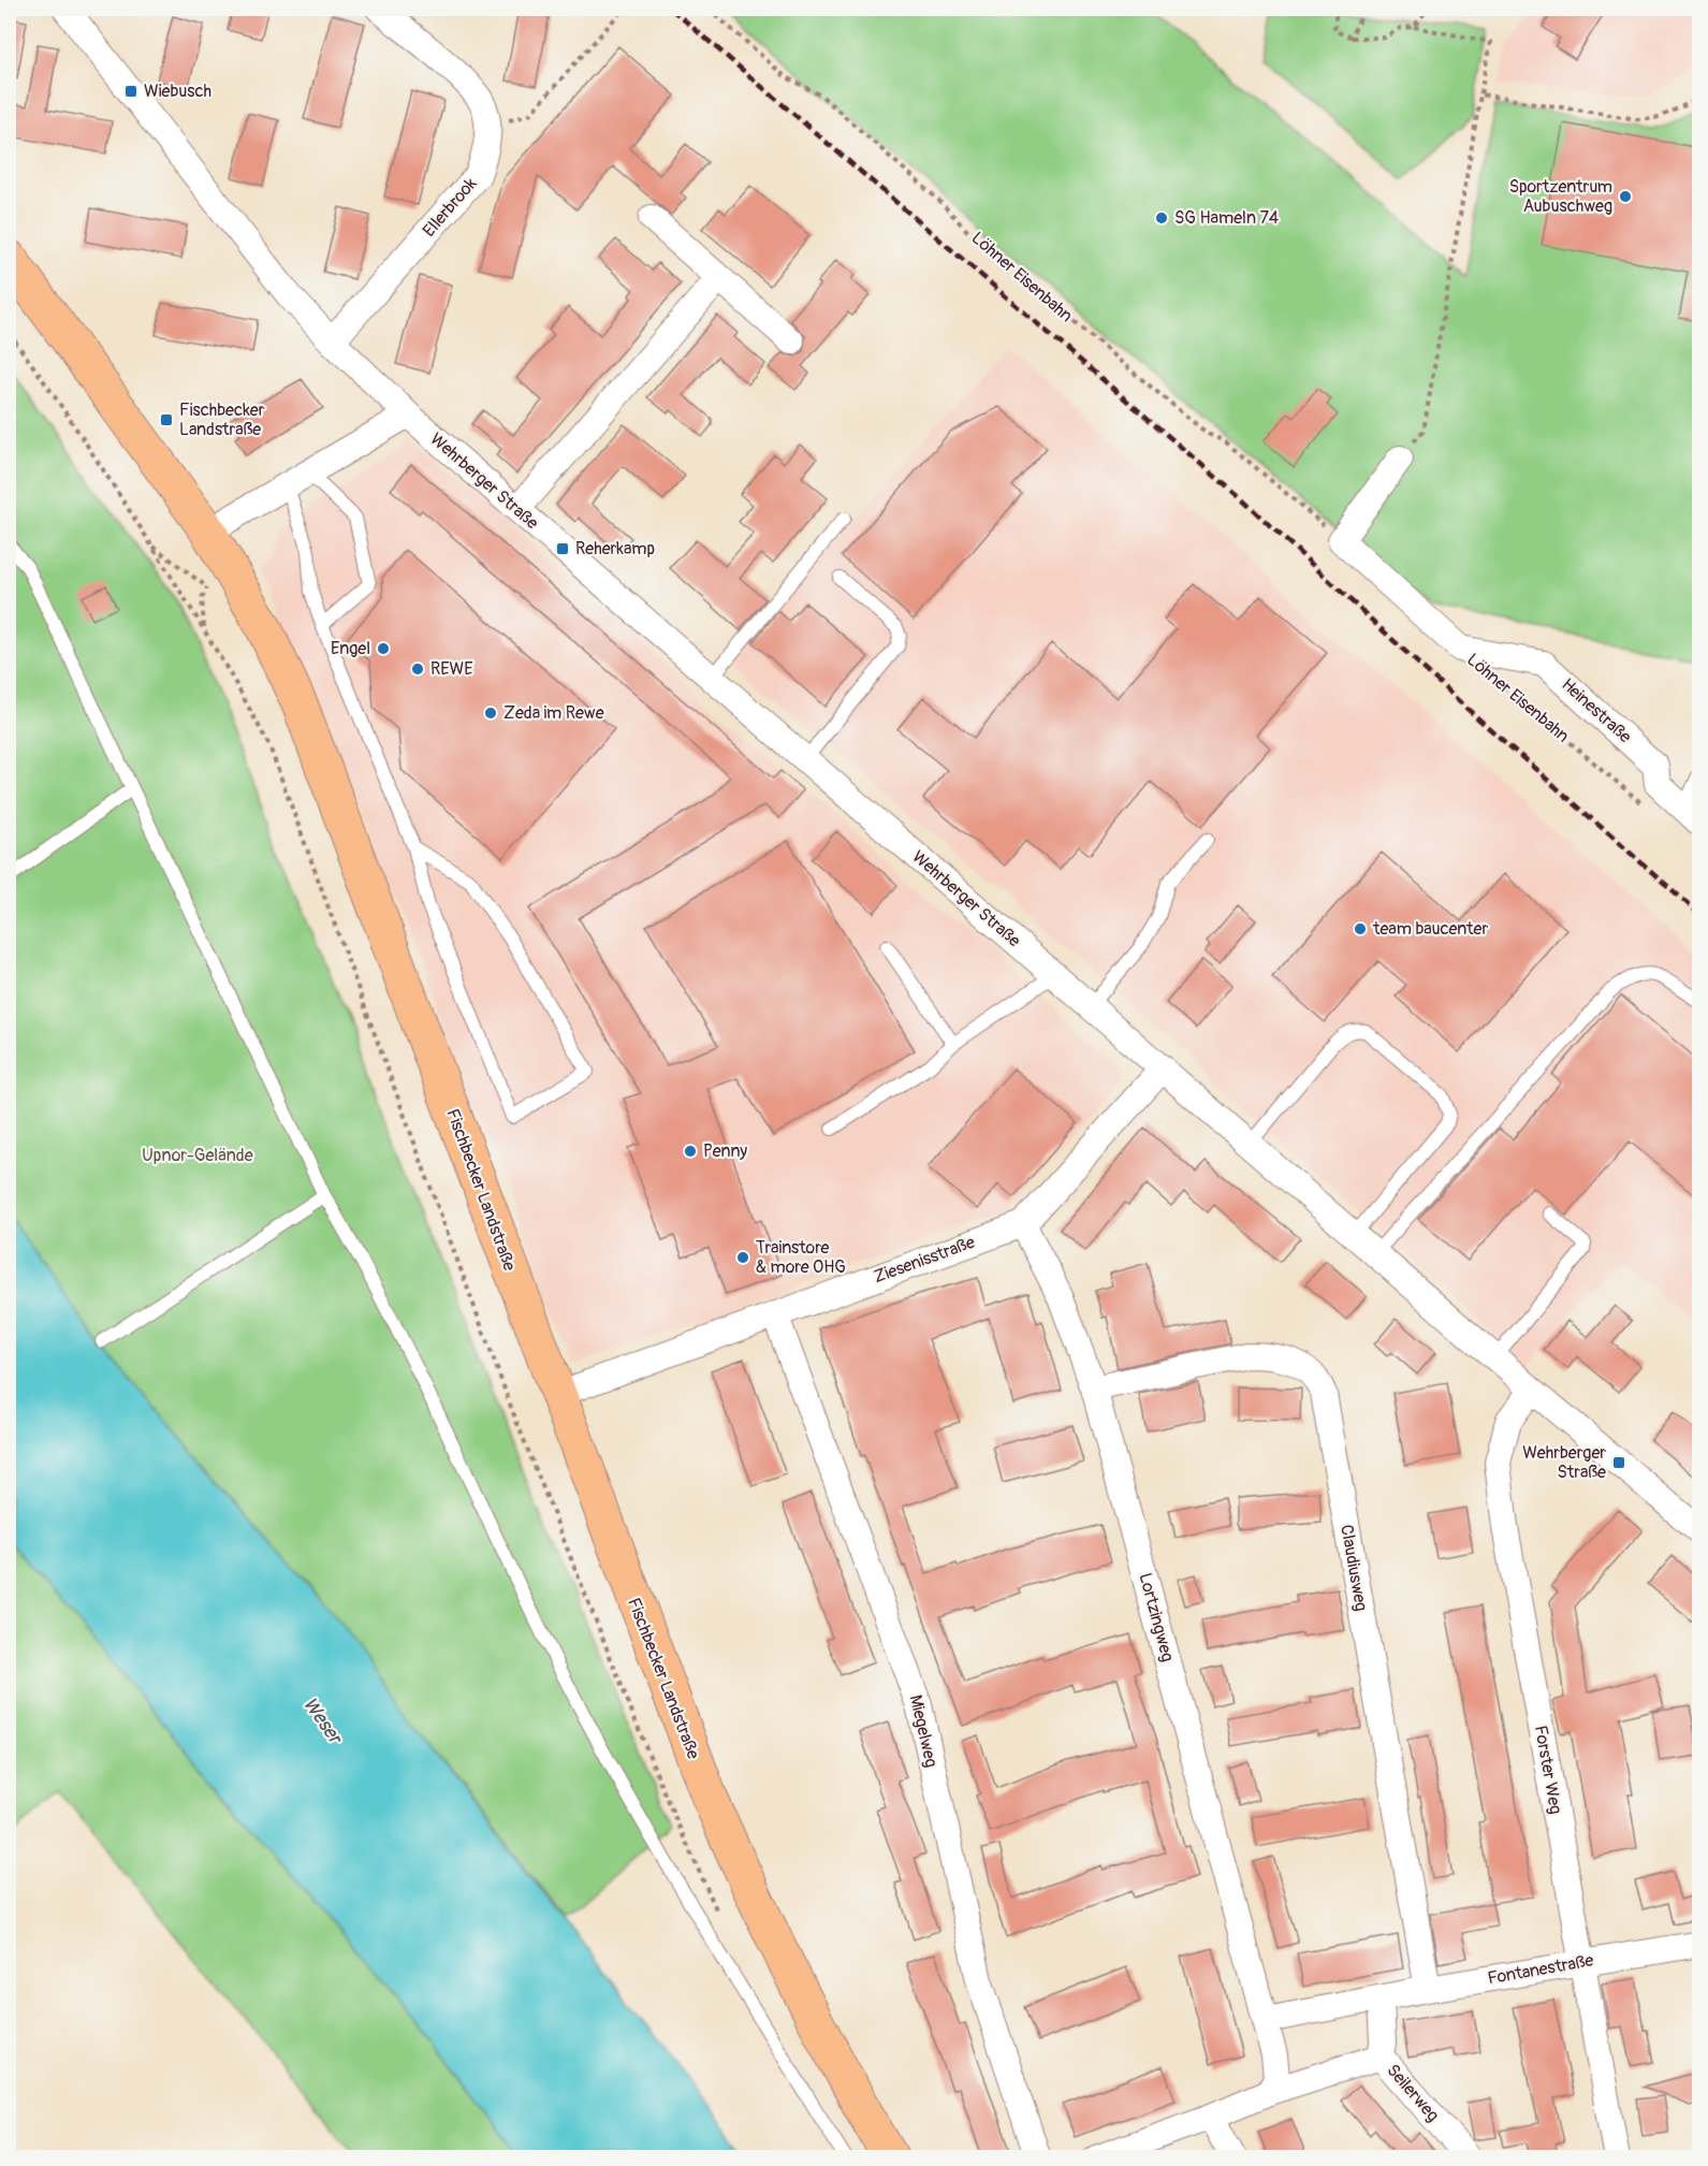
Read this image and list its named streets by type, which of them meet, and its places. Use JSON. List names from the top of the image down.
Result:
{
  "streets": {
    "main road": ["Fischbecker Landstraße"],
    "street": [
      "Ellerbrook",
      "Löhner Eisenbahn",
      "Wehrberger Straße",
      "Heinestraße",
      "Ziesenisstraße",
      "Claudiusweg",
      "Lortzingweg",
      "Miegelweg",
      "Forster Weg",
      "Fontanestraße",
      "Seilerweg"
    ]
  },
  "crossings": [
    ["Löhner Eisenbahn", "Heinestraße"],
    ["Wehrberger Straße", "Ziesenisstraße"],
    ["Wehrberger Straße", "Forster Weg"],
    ["Fischbecker Landstraße", "Ziesenisstraße"],
    ["Ziesenisstraße", "Lortzingweg"],
    ["Ziesenisstraße", "Miegelweg"],
    ["Claudiusweg", "Lortzingweg"],
    ["Claudiusweg", "Fontanestraße"],
    ["Lortzingweg", "Fontanestraße"],
    ["Forster Weg", "Fontanestraße"]
  ],
  "water": ["Weser"],
  "parks": ["Upnor-Gelände"],
  "places": {
    "transit": [
      "Wiebusch",
      "Fischbecker Landstraße",
      "Reherkamp",
      "Wehrberger Straße"
    ],
    "other": [
      "Sportzentrum Aubuschweg",
      "SG Hameln 74",
      "Engel",
      "REWE",
      "Zeda im Rewe",
      "team baucenter",
      "Penny",
      "Trainstore & more OHG"
    ]
  }
}
